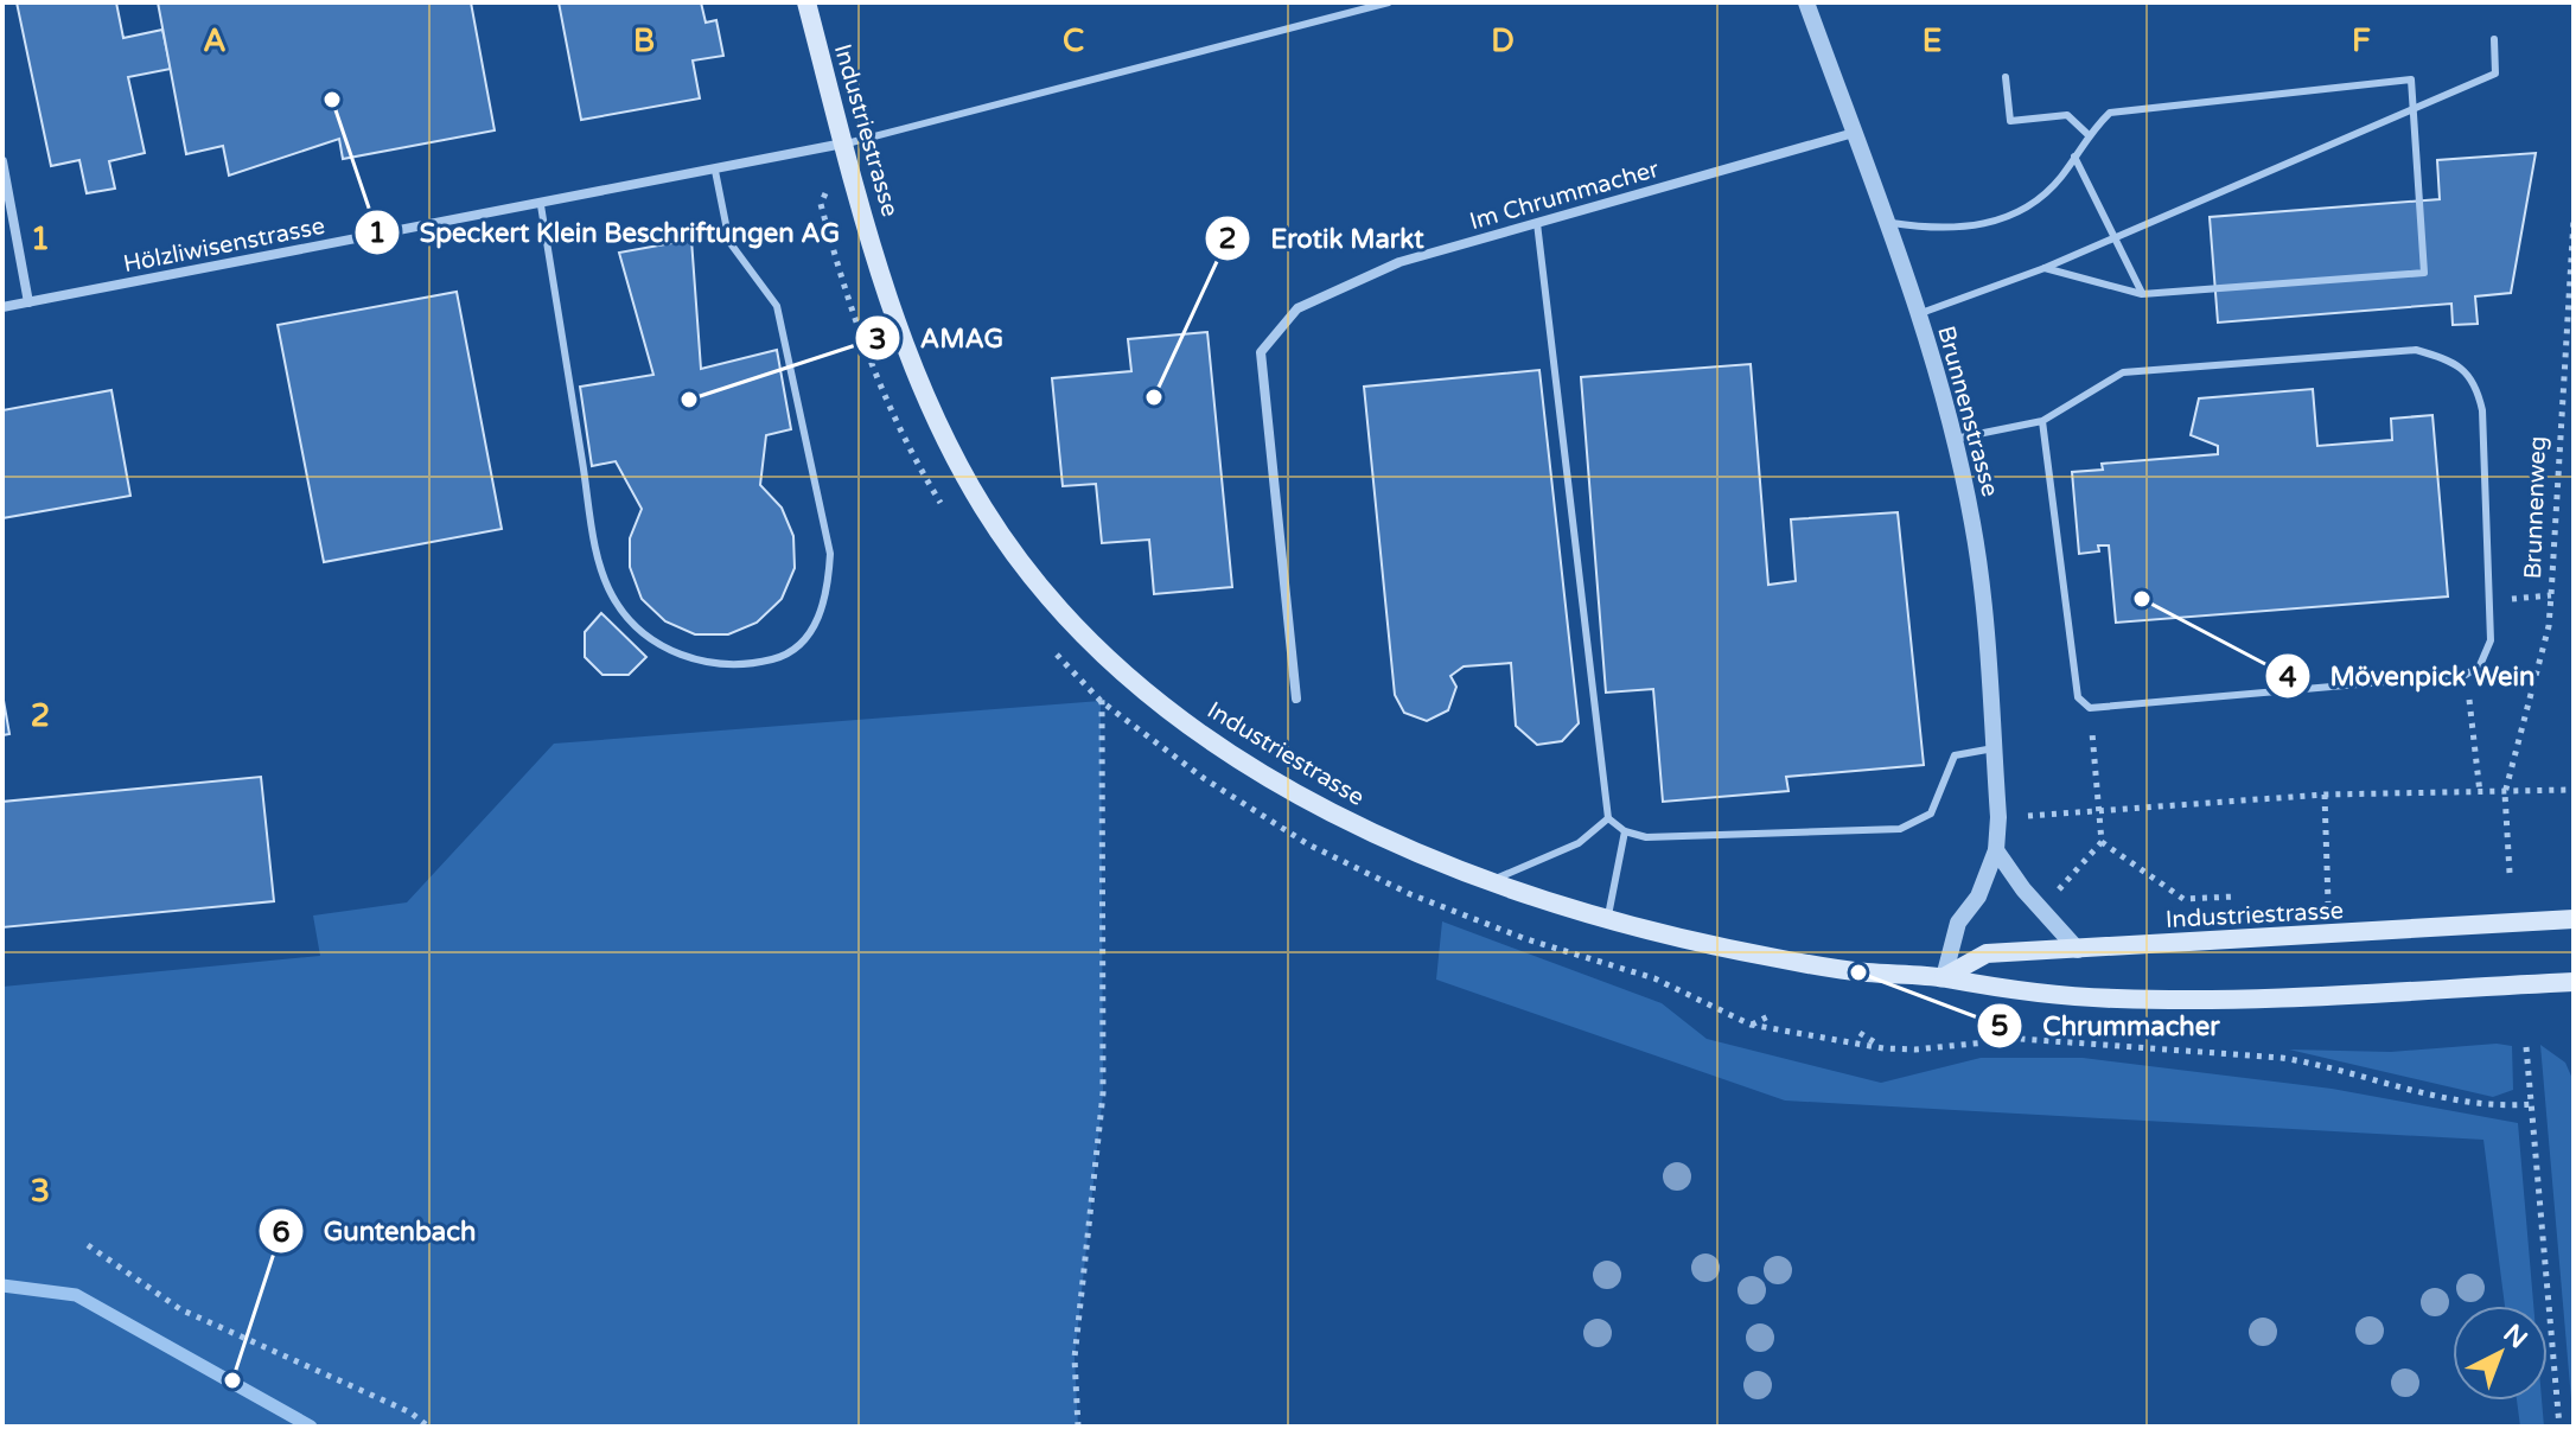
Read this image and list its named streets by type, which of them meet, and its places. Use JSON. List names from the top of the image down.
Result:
{
  "streets": {
    "main road": ["Industriestrasse"],
    "street": ["Im Chrummacher", "Hölzliwisenstrasse", "Brunnenstrasse"],
    "path": ["Brunnenweg"]
  },
  "crossings": [
    ["Industriestrasse", "Hölzliwisenstrasse"],
    ["Industriestrasse", "Brunnenstrasse"],
    ["Im Chrummacher", "Brunnenstrasse"]
  ],
  "places": [
    "Speckert Klein Beschriftungen AG",
    "Erotik Markt",
    "AMAG",
    "Mövenpick Wein",
    "Chrummacher",
    "Guntenbach"
  ],
  "north": "top right",
  "grid": {
    "columns": [
      "A",
      "B",
      "C",
      "D",
      "E",
      "F"
    ],
    "rows": ["1", "2", "3"]
  }
}
